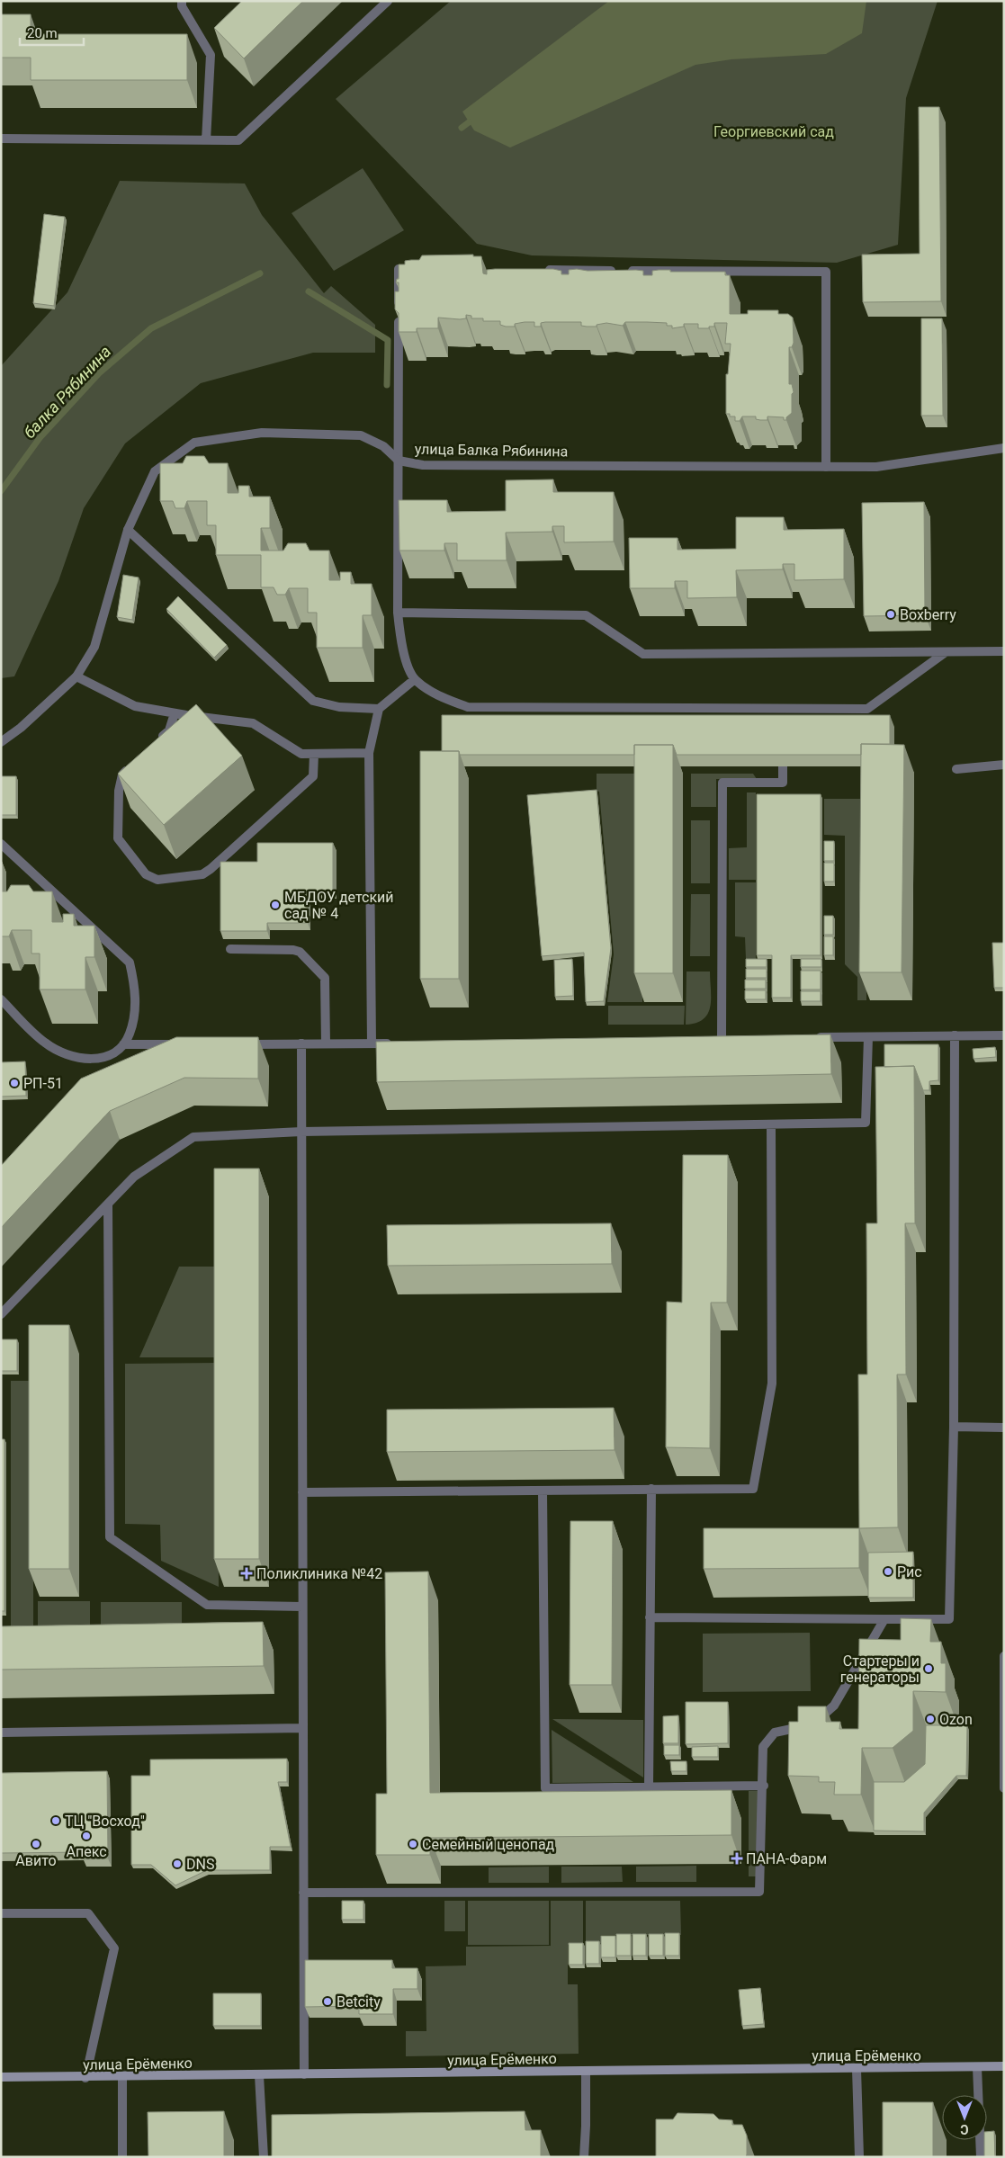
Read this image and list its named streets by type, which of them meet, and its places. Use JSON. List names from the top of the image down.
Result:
{
  "streets": {
    "main road": ["улица Ерёменко"],
    "street": ["улица Балка Рябинина"]
  },
  "water": ["балка Рябинина"],
  "parks": ["Георгиевский сад"],
  "places": {
    "other": [
      "Boxberry",
      "МБДОУ детский сад № 4",
      "РП-51",
      "Рис",
      "Стартеры и генераторы",
      "Ozon",
      "ТЦ \"Восход\"",
      "Апекс",
      "Авито",
      "Семейный ценопад",
      "DNS",
      "Betcity"
    ],
    "health": ["Поликлиника №42", "ПАНА-Фарм"]
  },
  "scale_bar": "20 m",
  "north": "bottom"
}
